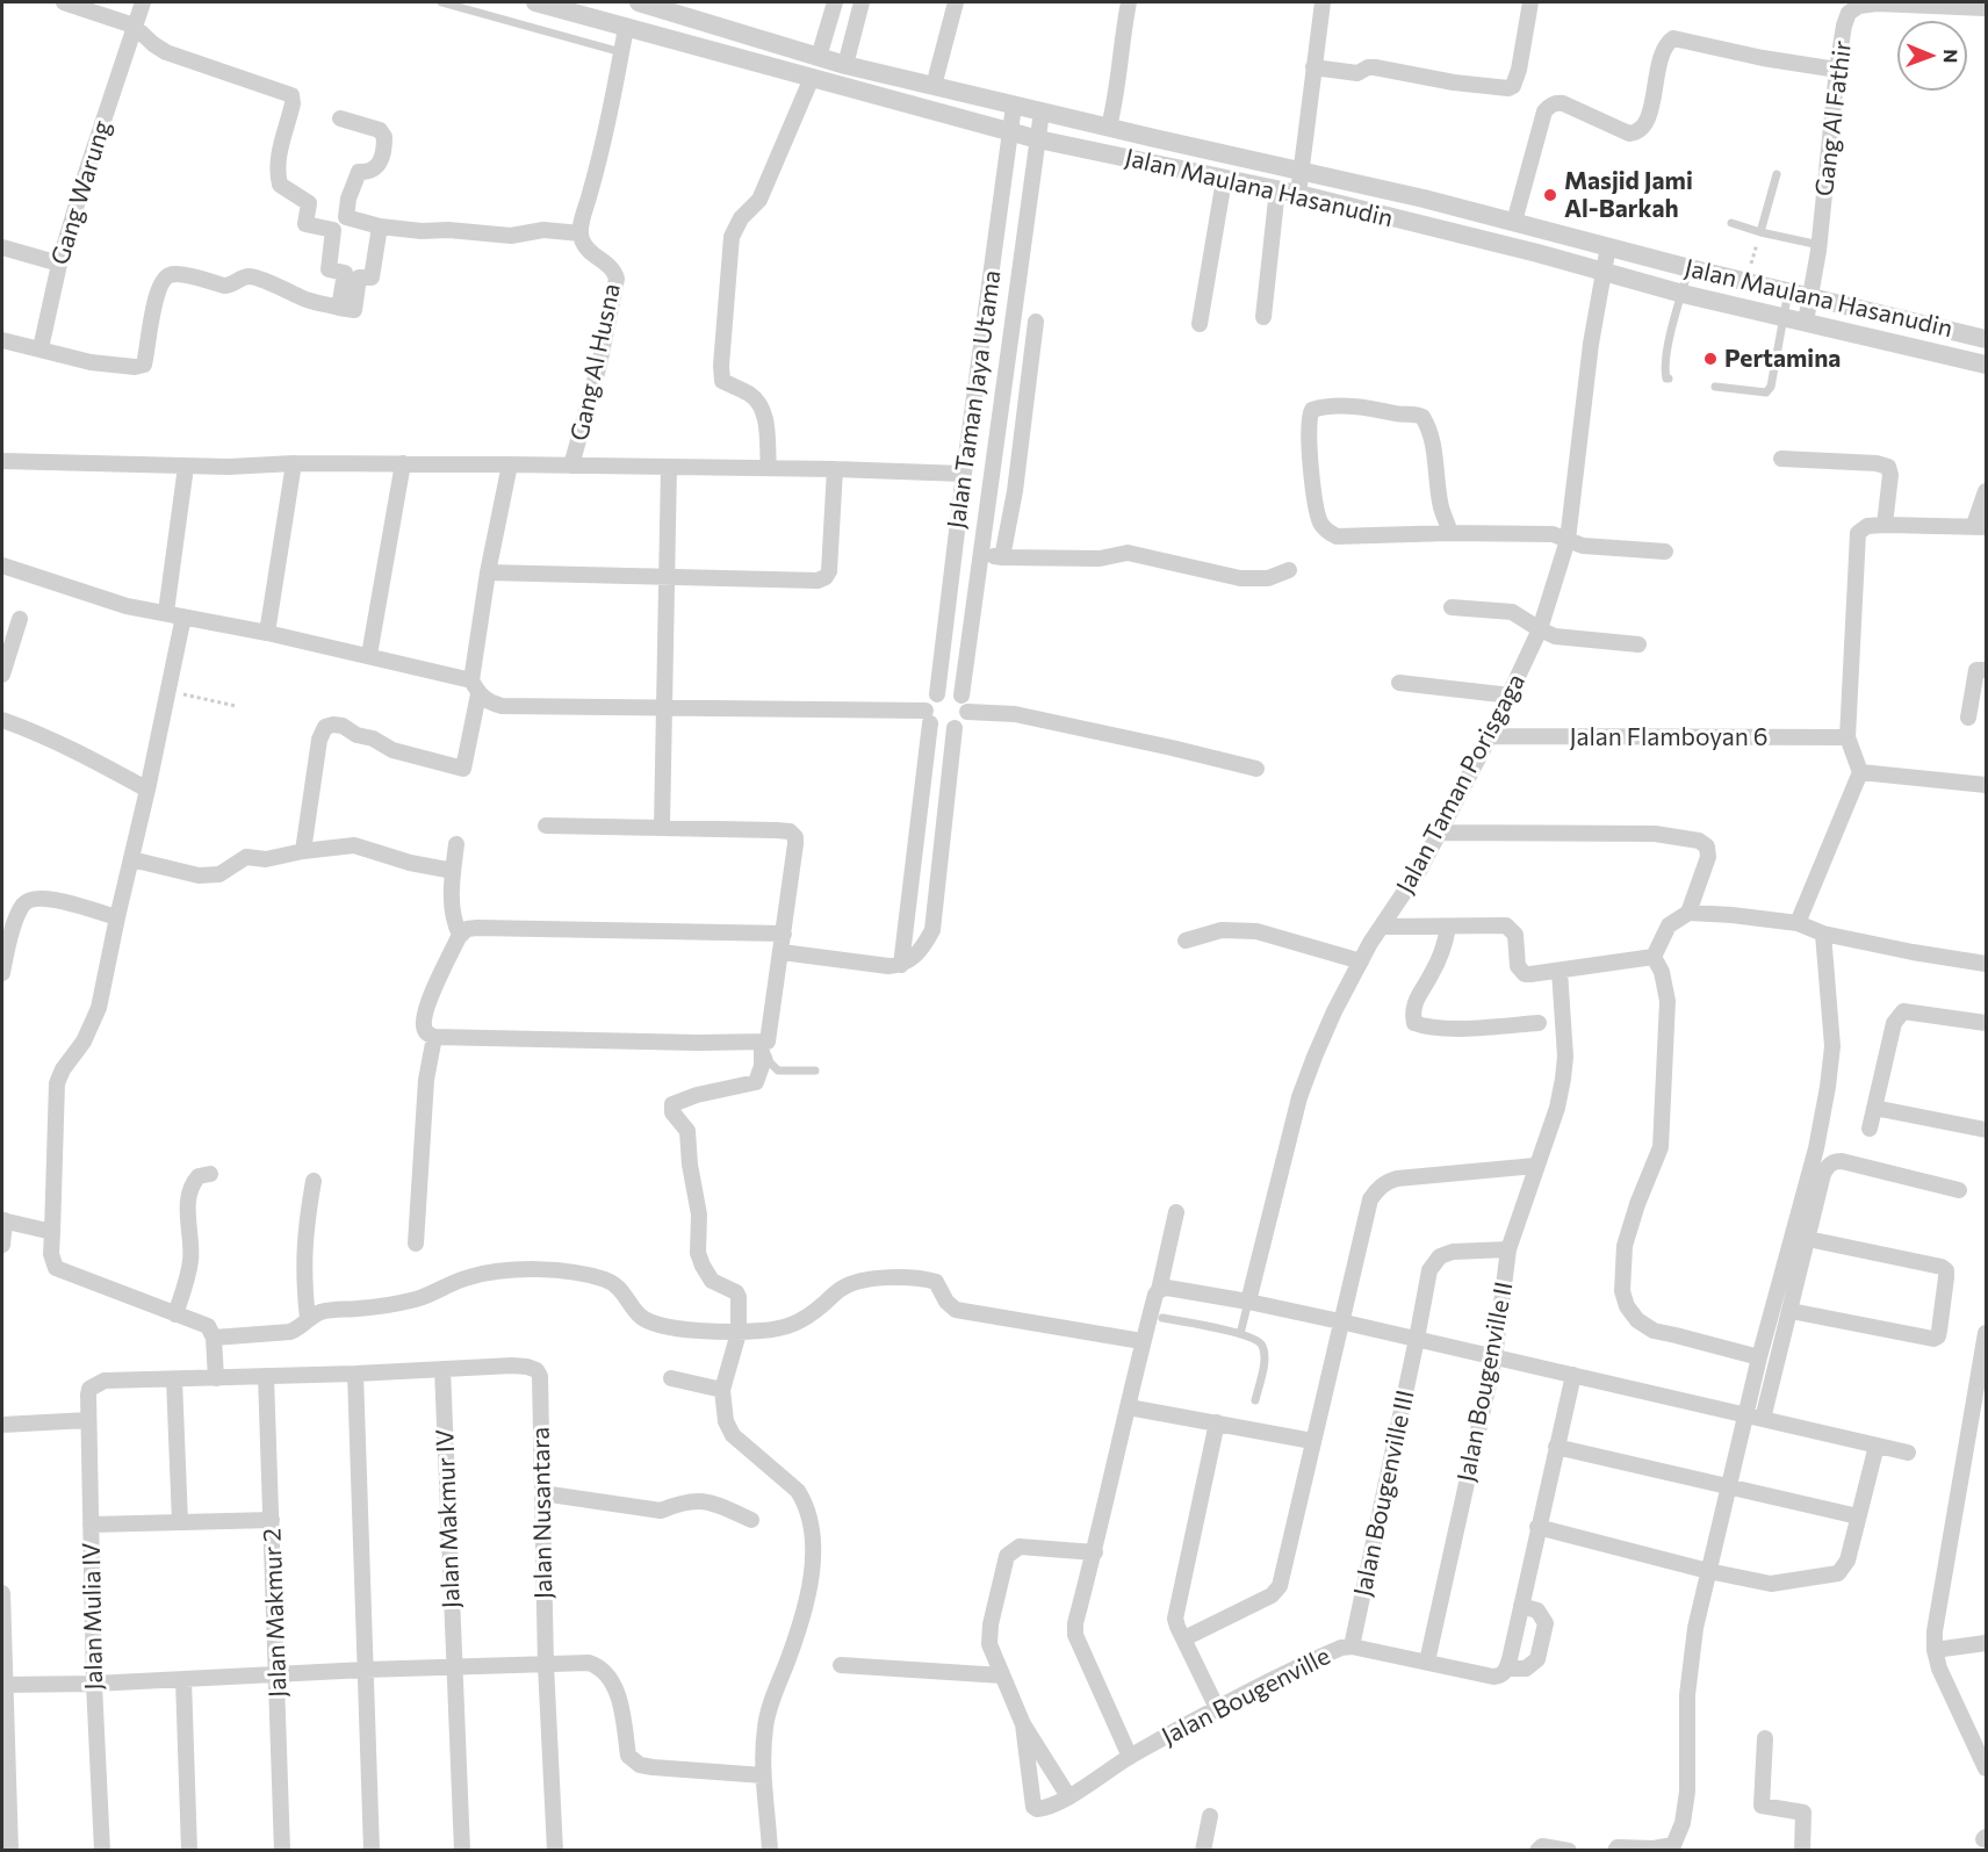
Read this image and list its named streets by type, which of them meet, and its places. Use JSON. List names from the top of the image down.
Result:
{
  "streets": {
    "street": [
      "Gang Al Fathir",
      "Jalan Maulana Hasanudin",
      "Gang Warung",
      "Gang Al Husna",
      "Jalan Taman Jaya Utama",
      "Jalan Flamboyan 6",
      "Jalan Taman Porisgaga",
      "Jalan Bougenville II",
      "Jalan Bougenville III",
      "Jalan Nusantara",
      "Jalan Makmur IV",
      "Jalan Makmur 2",
      "Jalan Mulia IV",
      "Jalan Bougenville"
    ]
  },
  "crossings": [
    ["Gang Al Fathir", "Jalan Maulana Hasanudin"],
    ["Jalan Maulana Hasanudin", "Jalan Taman Jaya Utama"],
    ["Jalan Maulana Hasanudin", "Jalan Taman Porisgaga"],
    ["Jalan Flamboyan 6", "Jalan Taman Porisgaga"],
    ["Jalan Bougenville II", "Jalan Bougenville III"],
    ["Jalan Bougenville II", "Jalan Bougenville"],
    ["Jalan Bougenville III", "Jalan Bougenville"],
    ["Jalan Nusantara", "Jalan Makmur IV"]
  ],
  "places": ["Masjid Jami Al-Barkah", "Pertamina"],
  "north": "right"
}
